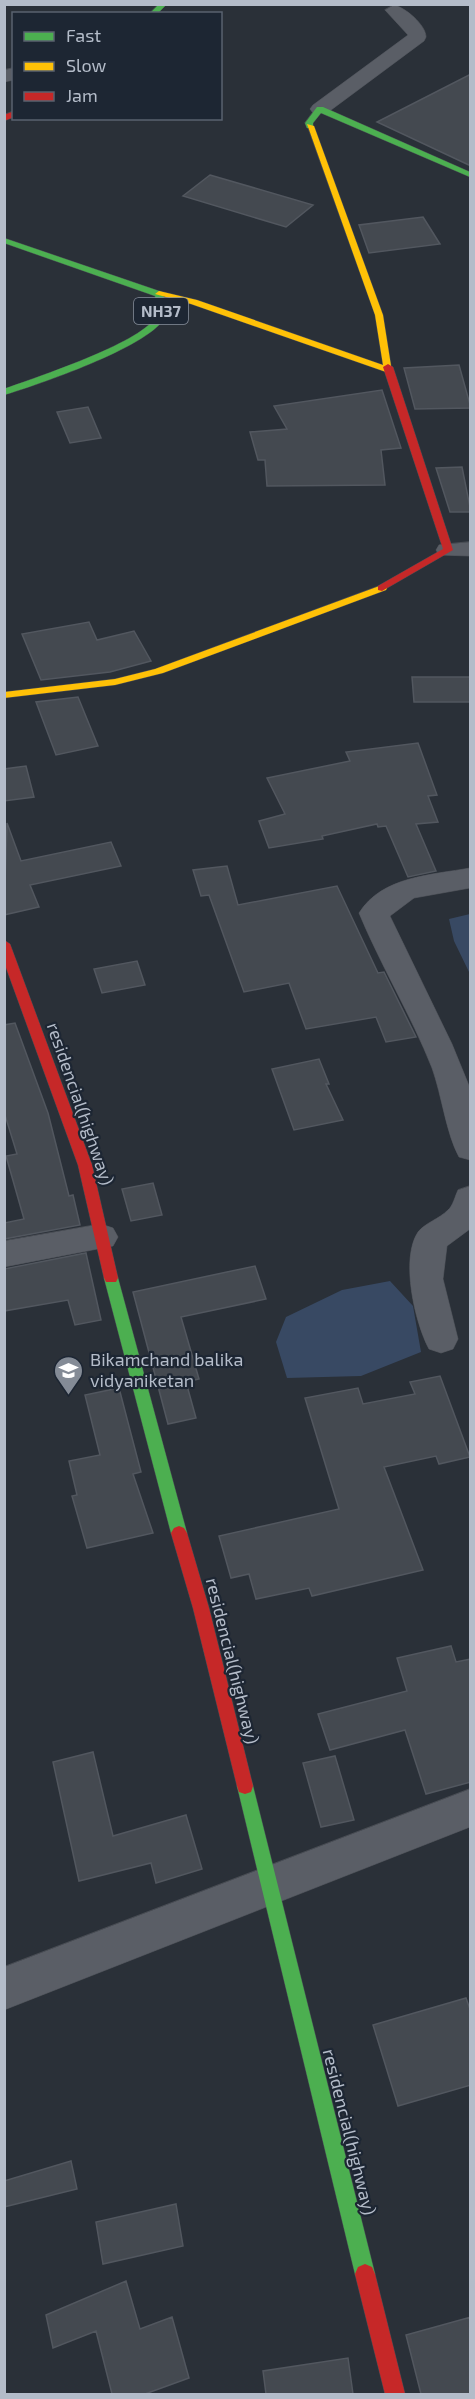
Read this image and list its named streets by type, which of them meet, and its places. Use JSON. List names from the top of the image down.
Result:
{
  "streets": {
    "main road": ["NH37", "residencial(highway)"]
  },
  "places": {
    "school or university": ["Bikamchand balika vidyaniketan"]
  },
  "legend": ["Fast", "Slow", "Jam"]
}
